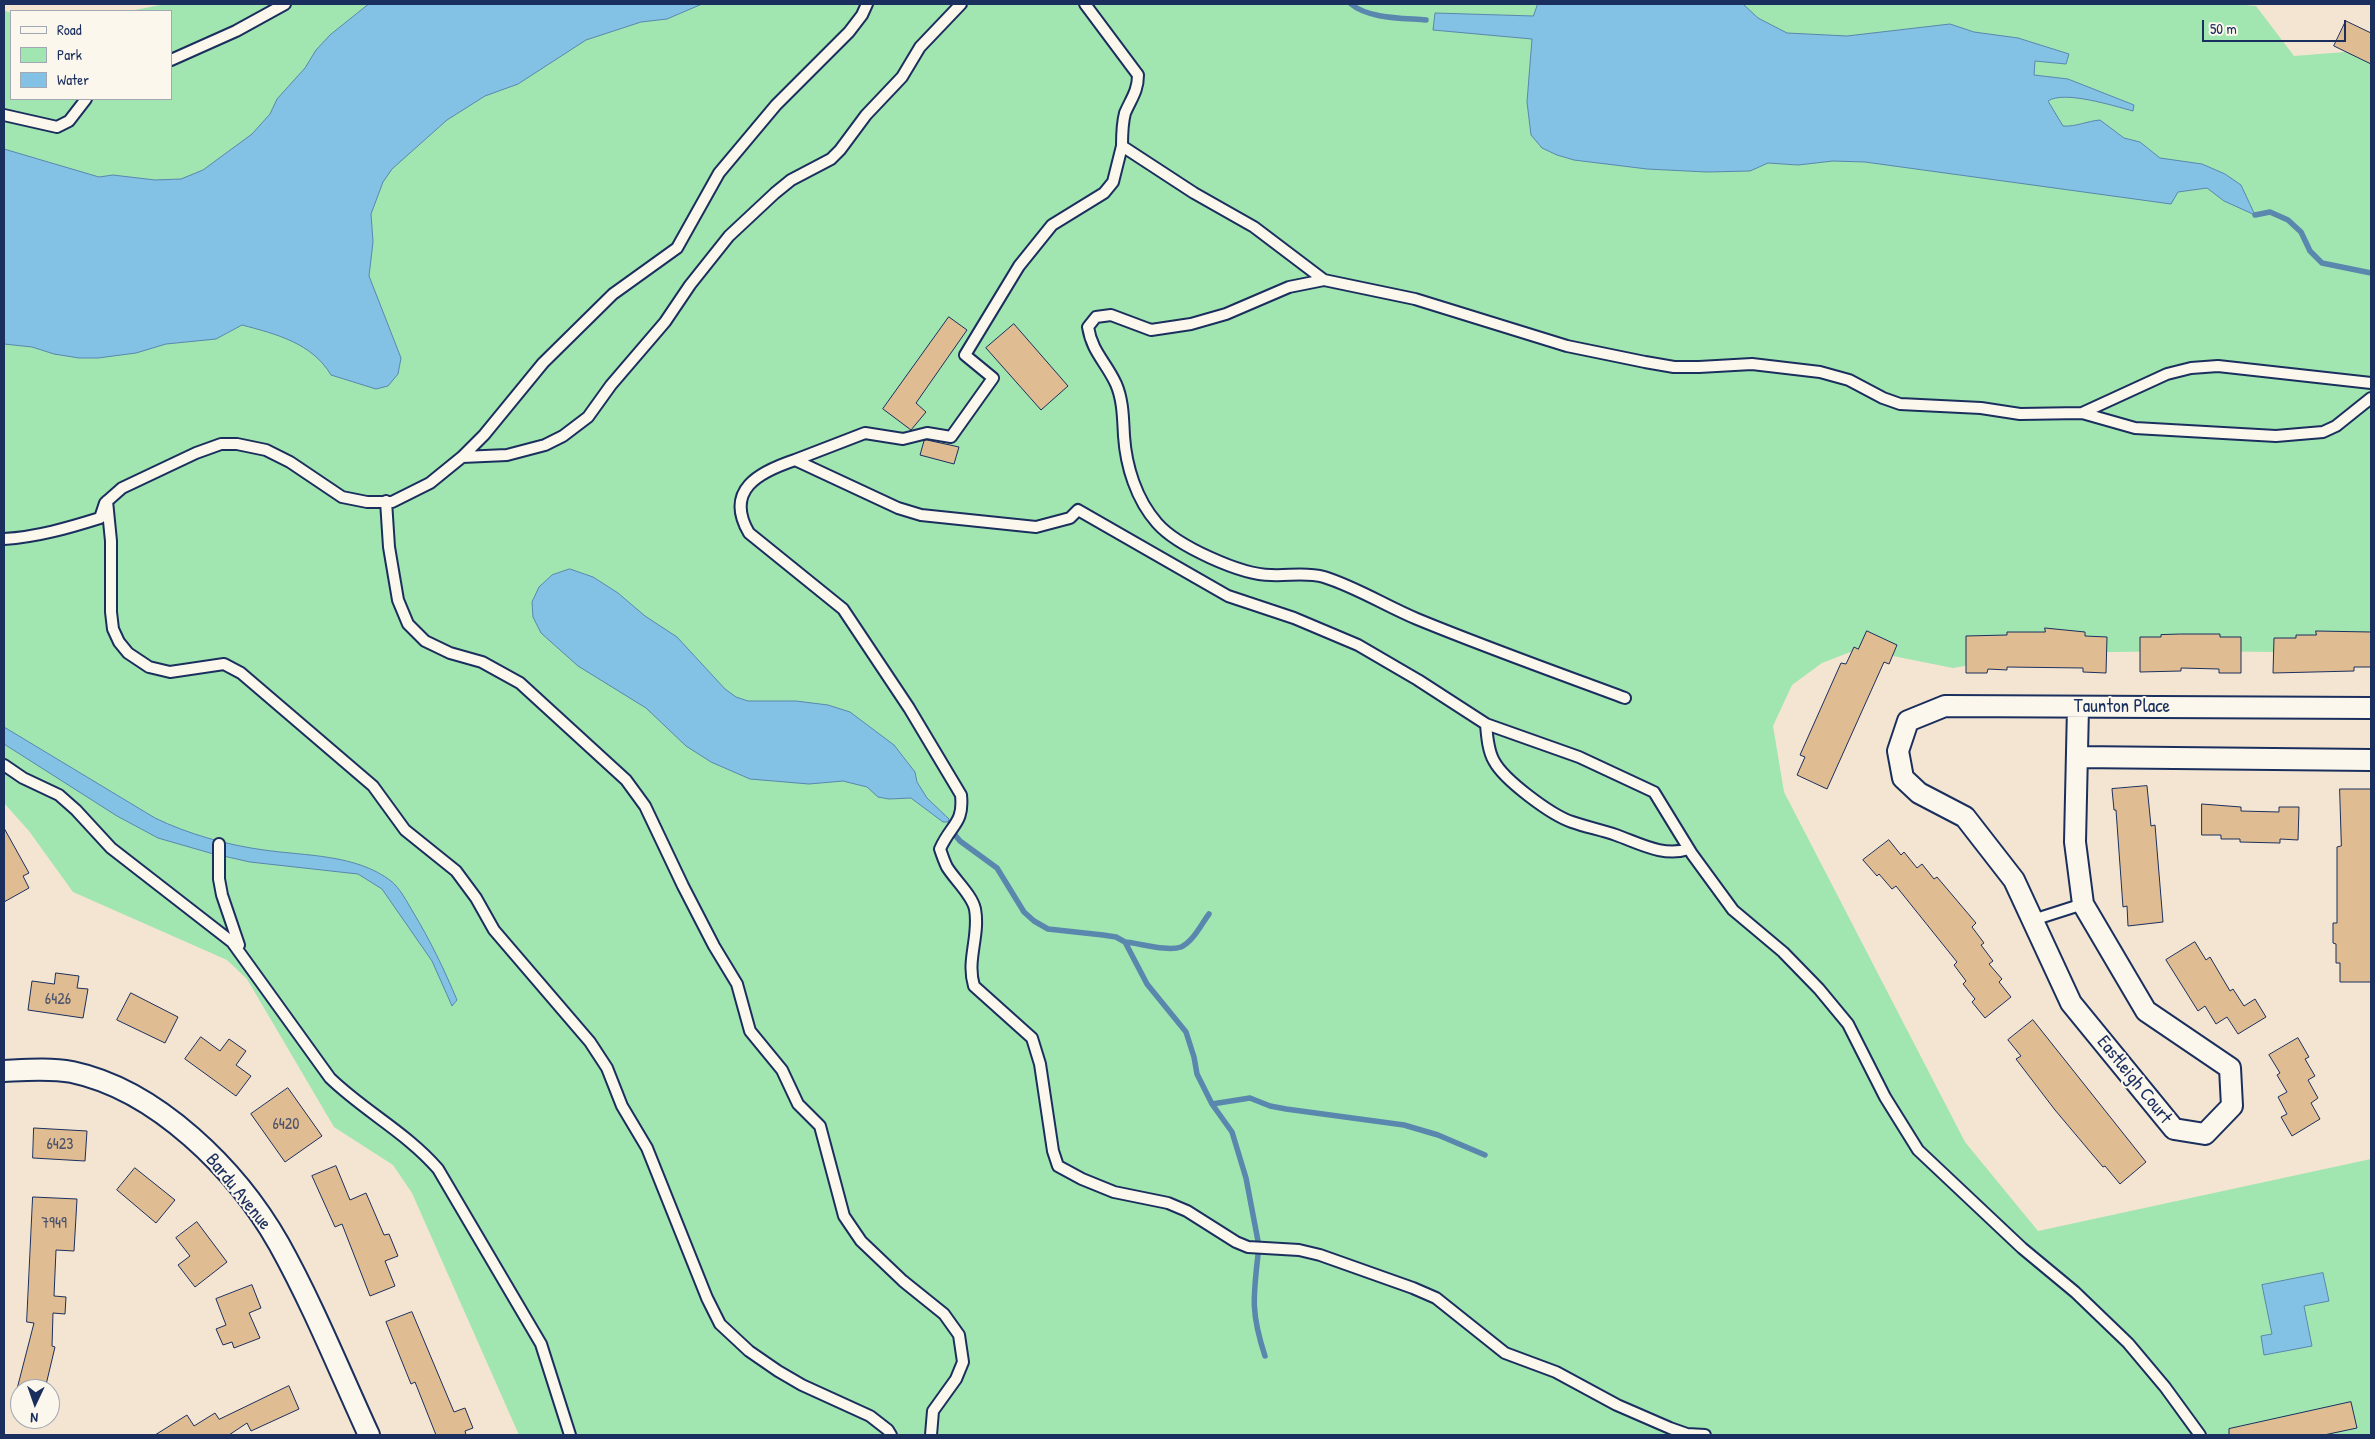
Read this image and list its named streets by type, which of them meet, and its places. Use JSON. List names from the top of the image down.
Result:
{
  "streets": {
    "street": ["Taunton Place", "Eastleigh Court", "Bardu Avenue"]
  },
  "crossings": [
    ["Taunton Place", "Eastleigh Court"]
  ],
  "house_numbers": [
    "6426",
    "6420",
    "6423",
    "7949"
  ],
  "legend": ["Road", "Park", "Water"],
  "scale_bar": "50 m",
  "north": "bottom"
}
